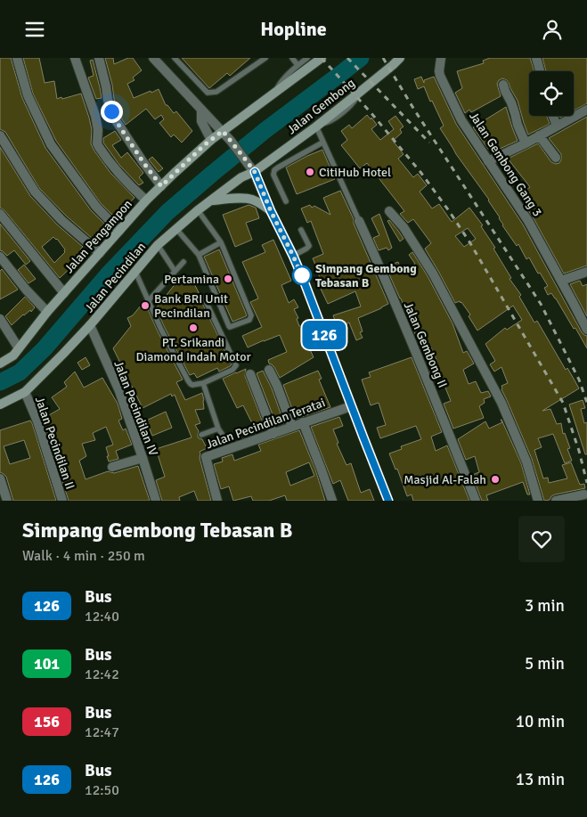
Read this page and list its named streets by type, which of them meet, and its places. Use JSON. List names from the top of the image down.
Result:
{
  "streets": {
    "main road": ["Jalan Gembong", "Jalan Pengampon", "Jalan Pecindilan"],
    "street": [
      "Jalan Gembong Gang 3",
      "Jalan Gembong II",
      "Jalan Pecindilan IV",
      "Jalan Pecindilan Teratai",
      "Jalan Pecindilan II"
    ]
  },
  "crossings": [
    ["Jalan Gembong", "Jalan Pecindilan"],
    ["Jalan Gembong", "Jalan Gembong II"],
    ["Jalan Pecindilan", "Jalan Pecindilan IV"],
    ["Jalan Pecindilan", "Jalan Pecindilan II"]
  ],
  "places": [
    "CitiHub Hotel",
    "Simpang Gembong Tebasan B",
    "Pertamina",
    "Bank BRI Unit Pecindilan",
    "PT. Srikandi Diamond Indah Motor",
    "Masjid Al-Falah"
  ],
  "lines": ["bus line 126"],
  "page": {
    "header": "Hopline",
    "on_map": "126",
    "heading": ["Simpang Gembong Tebasan B", "Walk · 4 min · 250 m"],
    "list": [
      {
        "mark": "126",
        "name": "Bus",
        "note": "12:40",
        "value": "3 min"
      },
      {
        "mark": "101",
        "name": "Bus",
        "note": "12:42",
        "value": "5 min"
      },
      {
        "mark": "156",
        "name": "Bus",
        "note": "12:47",
        "value": "10 min"
      },
      {
        "mark": "126",
        "name": "Bus",
        "note": "12:50",
        "value": "13 min"
      }
    ]
  }
}
